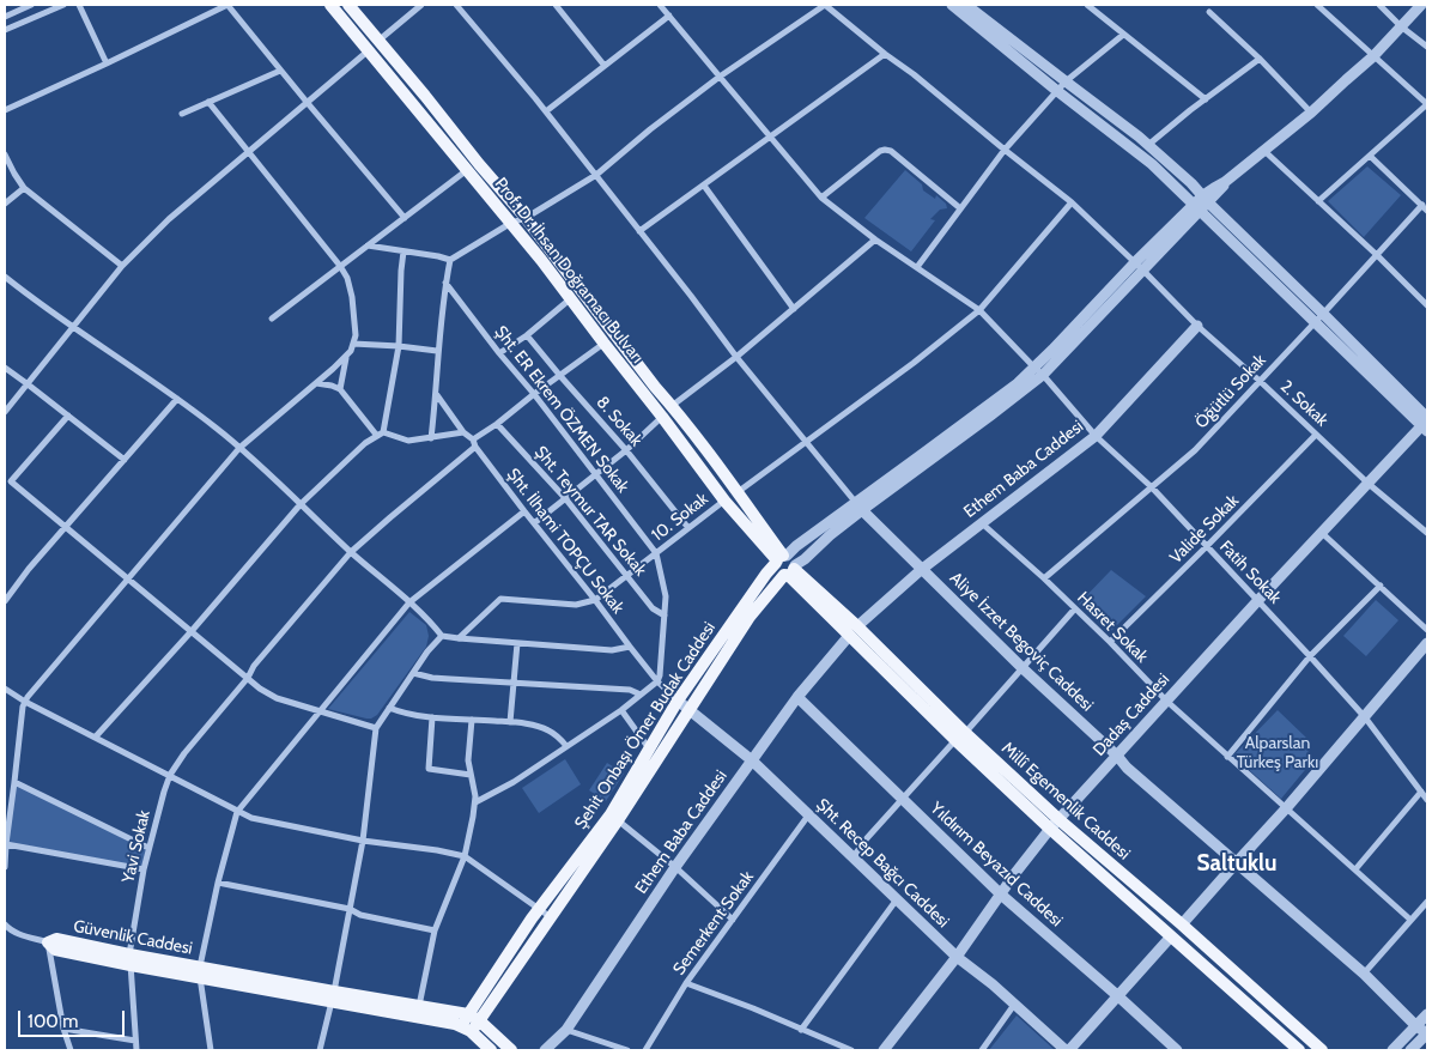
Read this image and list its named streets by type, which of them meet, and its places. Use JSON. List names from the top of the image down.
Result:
{
  "streets": {
    "main road": [
      "Prof. Dr. İhsan Doğramacı Bulvarı",
      "Şehit Onbaşı Ömer Budak Caddesi",
      "Millî Egemenlik Caddesi",
      "Güvenlik Caddesi"
    ],
    "street": [
      "Öğütlü Sokak",
      "2. Sokak",
      "Şht. ER Ekrem ÖZMEN Sokak",
      "8. Sokak",
      "Ethem Baba Caddesi",
      "Şht. Teymur TAR Sokak",
      "10. Sokak",
      "Valide Sokak",
      "Şht. İlhami TOPÇU Sokak",
      "Fatih Sokak",
      "Hasret Sokak",
      "Aliye İzzet Begoviç Caddesi",
      "Dadaş Caddesi",
      "Yavi Sokak",
      "Şht. Recep Bağcı Caddesi",
      "Yıldırım Beyazıd Caddesi",
      "Semerkent Sokak"
    ]
  },
  "crossings": [
    ["Prof. Dr. İhsan Doğramacı Bulvarı", "10. Sokak"],
    ["Prof. Dr. İhsan Doğramacı Bulvarı", "Şehit Onbaşı Ömer Budak Caddesi"],
    ["Prof. Dr. İhsan Doğramacı Bulvarı", "Millî Egemenlik Caddesi"],
    ["Prof. Dr. İhsan Doğramacı Bulvarı", "Yavi Sokak"],
    ["Öğütlü Sokak", "2. Sokak"],
    ["Öğütlü Sokak", "Fatih Sokak"],
    ["Öğütlü Sokak", "Hasret Sokak"],
    ["2. Sokak", "Ethem Baba Caddesi"],
    ["2. Sokak", "Valide Sokak"],
    ["2. Sokak", "Dadaş Caddesi"],
    ["Şht. ER Ekrem ÖZMEN Sokak", "10. Sokak"],
    ["Şht. ER Ekrem ÖZMEN Sokak", "Yavi Sokak"],
    ["8. Sokak", "10. Sokak"],
    ["8. Sokak", "Yavi Sokak"],
    ["Ethem Baba Caddesi", "Fatih Sokak"],
    ["Ethem Baba Caddesi", "Hasret Sokak"],
    ["Ethem Baba Caddesi", "Aliye İzzet Begoviç Caddesi"],
    ["Ethem Baba Caddesi", "Millî Egemenlik Caddesi"],
    ["Ethem Baba Caddesi", "Şht. Recep Bağcı Caddesi"],
    ["Ethem Baba Caddesi", "Yıldırım Beyazıd Caddesi"],
    ["Şht. Teymur TAR Sokak", "10. Sokak"],
    ["Şht. Teymur TAR Sokak", "Yavi Sokak"],
    ["10. Sokak", "Şht. İlhami TOPÇU Sokak"],
    ["Valide Sokak", "Fatih Sokak"],
    ["Valide Sokak", "Hasret Sokak"],
    ["Şht. İlhami TOPÇU Sokak", "Şehit Onbaşı Ömer Budak Caddesi"],
    ["Şht. İlhami TOPÇU Sokak", "Yavi Sokak"],
    ["Şht. İlhami TOPÇU Sokak", "Şht. Recep Bağcı Caddesi"],
    ["Fatih Sokak", "Dadaş Caddesi"],
    ["Hasret Sokak", "Dadaş Caddesi"],
    ["Aliye İzzet Begoviç Caddesi", "Dadaş Caddesi"],
    ["Dadaş Caddesi", "Millî Egemenlik Caddesi"],
    ["Dadaş Caddesi", "Şht. Recep Bağcı Caddesi"],
    ["Dadaş Caddesi", "Yıldırım Beyazıd Caddesi"],
    ["Şehit Onbaşı Ömer Budak Caddesi", "Millî Egemenlik Caddesi"],
    ["Şehit Onbaşı Ömer Budak Caddesi", "Şht. Recep Bağcı Caddesi"],
    ["Şehit Onbaşı Ömer Budak Caddesi", "Güvenlik Caddesi"],
    ["Yavi Sokak", "Güvenlik Caddesi"],
    ["Şht. Recep Bağcı Caddesi", "Semerkent Sokak"]
  ],
  "districts": ["Saltuklu"],
  "parks": ["Alparslan Türkeş Parkı"],
  "scale_bar": "100 m"
}
